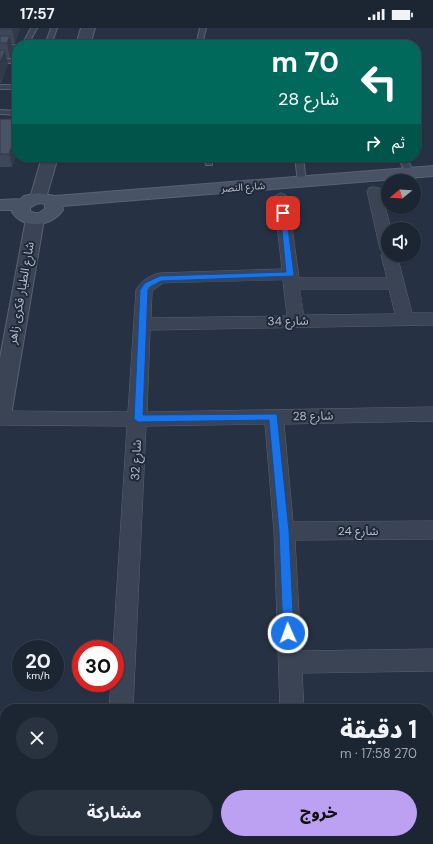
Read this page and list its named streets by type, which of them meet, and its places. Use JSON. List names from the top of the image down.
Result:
{
  "streets": {
    "main road": ["شارع النصر"],
    "street": [
      "شارع الطيار فكرى زاهر",
      "شارع 34",
      "شارع 28",
      "شارع 32",
      "شارع 24"
    ]
  },
  "crossings": [
    ["شارع النصر", "شارع الطيار فكرى زاهر"],
    ["شارع 34", "شارع 32"],
    ["شارع 28", "شارع 32"]
  ],
  "north": "left",
  "page": {
    "status": "17:57",
    "turn": ["70 m", "شارع 28"],
    "then": "ثم",
    "speed": "20 km/h",
    "limit": "30",
    "heading": ["1 دقيقة", "270 m · 17:58"],
    "buttons": ["خروج", "مشاركة"]
  }
}
